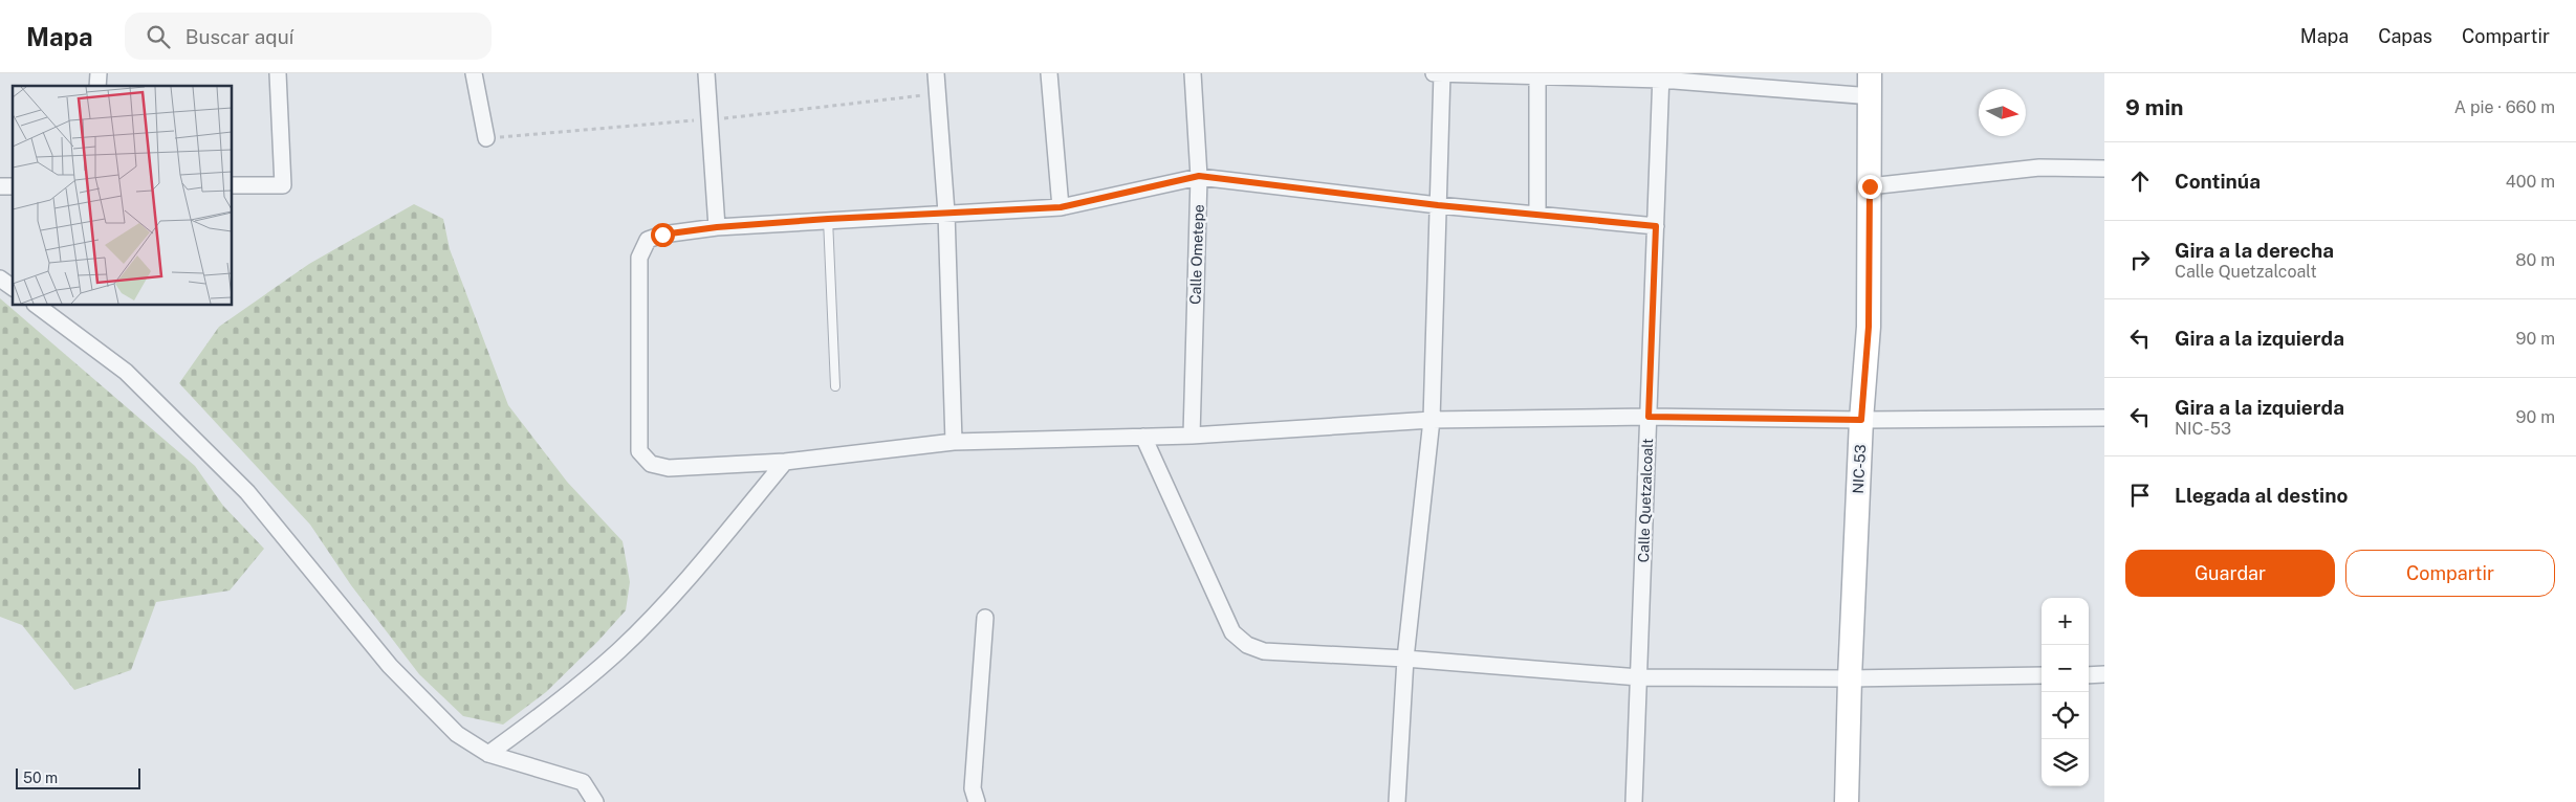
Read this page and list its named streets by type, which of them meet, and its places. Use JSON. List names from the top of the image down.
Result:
{
  "streets": {
    "main road": ["NIC-53"],
    "street": ["Calle Ometepe", "Calle Quetzalcoalt"]
  },
  "scale_bar": "50 m",
  "north": "right",
  "page": {
    "header": "Mapa",
    "search": "Buscar aquí",
    "nav": ["Mapa", "Capas", "Compartir"],
    "heading": ["9 min", "A pie · 660 m"],
    "list": [
      ["Continúa", "400 m"],
      ["Gira a la derecha", "Calle Quetzalcoalt", "80 m"],
      ["Gira a la izquierda", "90 m"],
      ["Gira a la izquierda", "NIC-53", "90 m"],
      "Llegada al destino"
    ],
    "buttons": ["Guardar", "Compartir"],
    "map_buttons": ["+", "−"],
    "scale": "50 m"
  }
}
